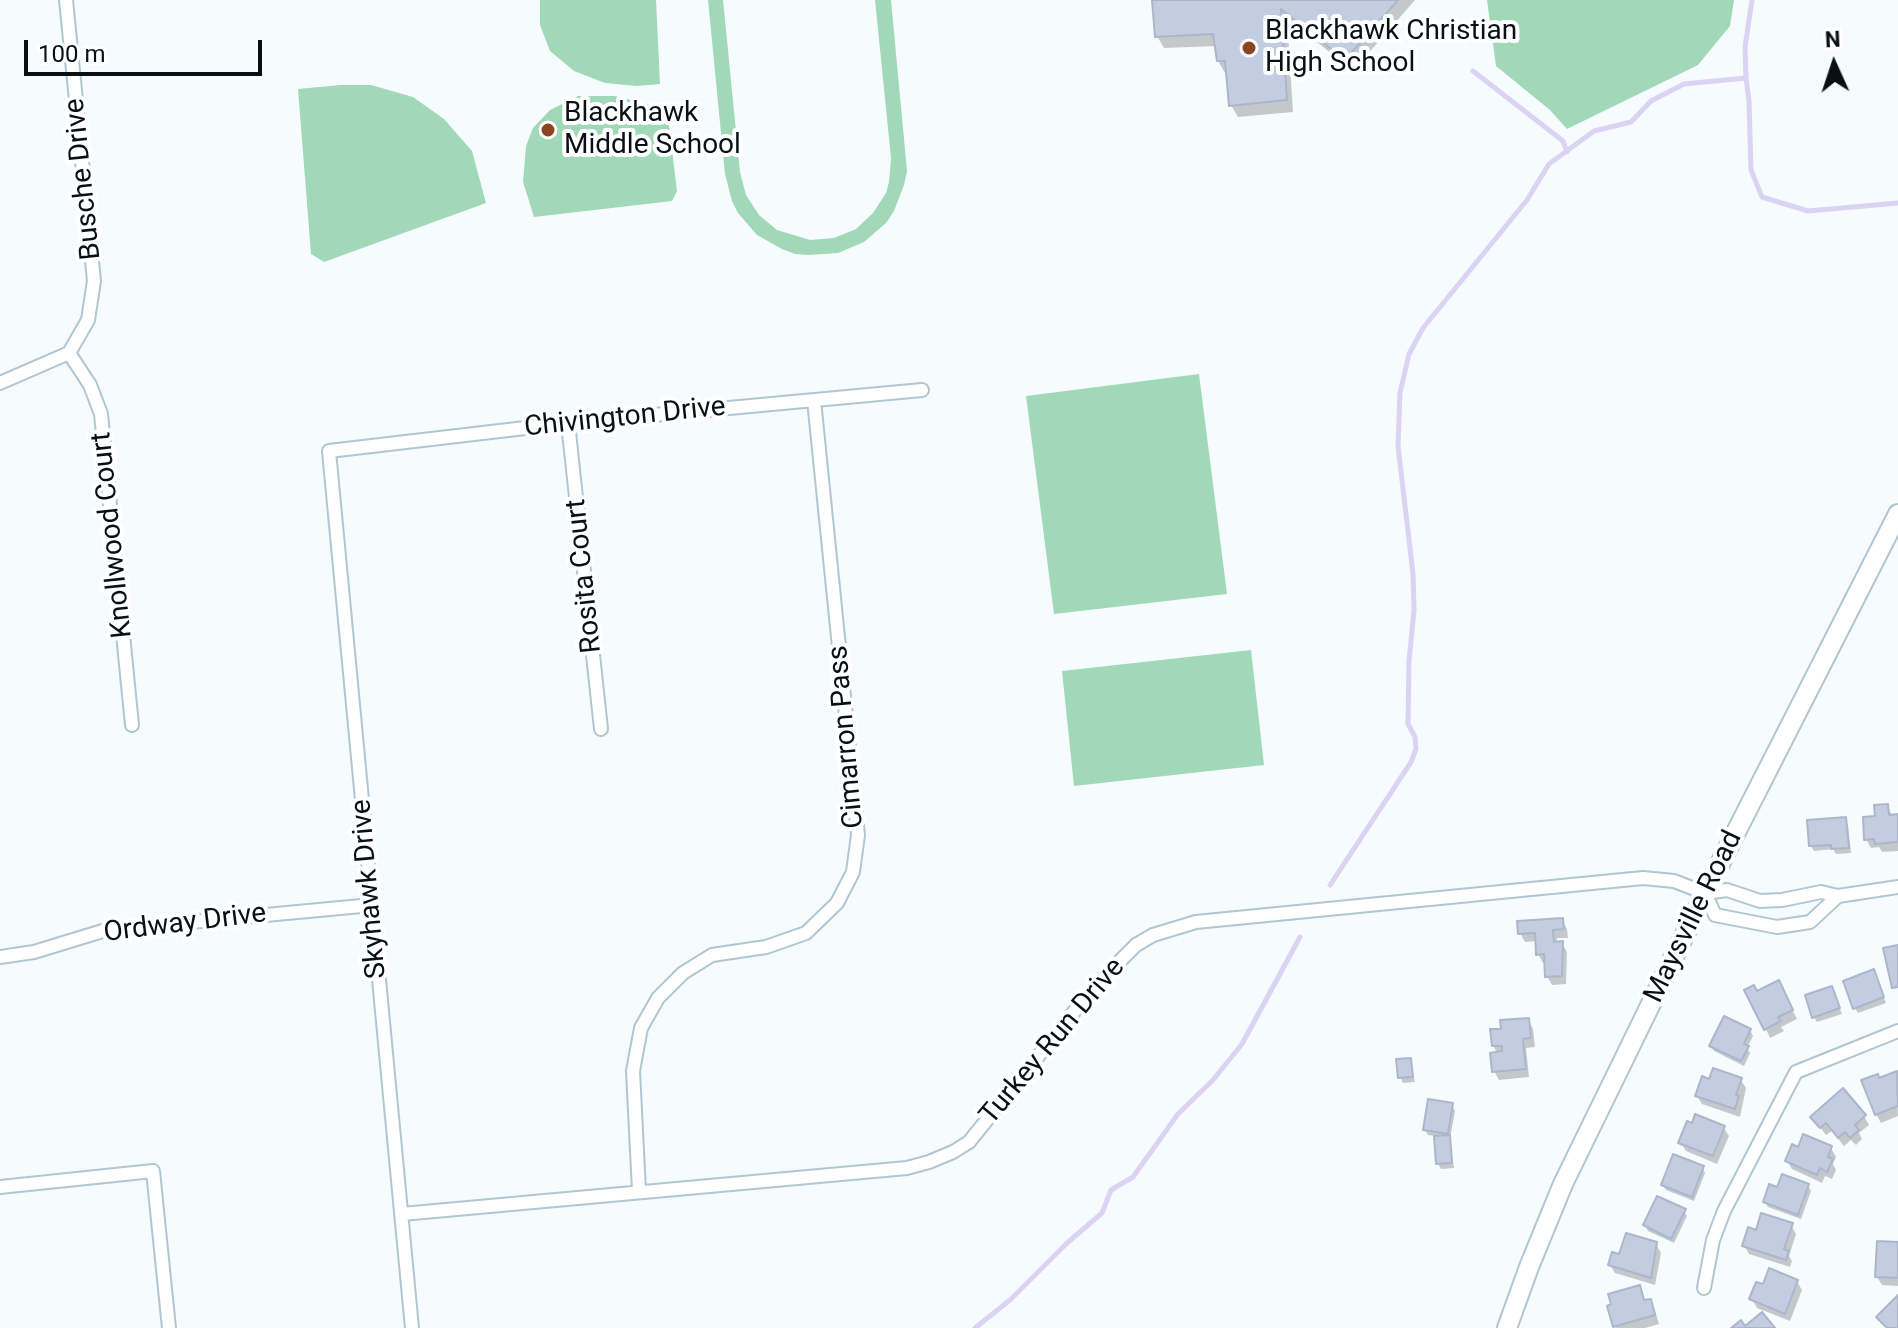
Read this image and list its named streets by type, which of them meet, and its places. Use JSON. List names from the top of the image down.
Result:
{
  "streets": {
    "main road": ["Maysville Road"],
    "street": [
      "Busche Drive",
      "Chivington Drive",
      "Knollwood Court",
      "Rosita Court",
      "Cimarron Pass",
      "Skyhawk Drive",
      "Ordway Drive",
      "Turkey Run Drive"
    ]
  },
  "crossings": [
    ["Busche Drive", "Knollwood Court"],
    ["Chivington Drive", "Rosita Court"],
    ["Chivington Drive", "Cimarron Pass"],
    ["Chivington Drive", "Skyhawk Drive"],
    ["Cimarron Pass", "Turkey Run Drive"],
    ["Skyhawk Drive", "Ordway Drive"],
    ["Skyhawk Drive", "Turkey Run Drive"],
    ["Maysville Road", "Turkey Run Drive"]
  ],
  "places": ["Blackhawk Christian High School", "Blackhawk Middle School"],
  "scale_bar": "100 m",
  "north": "top"
}
